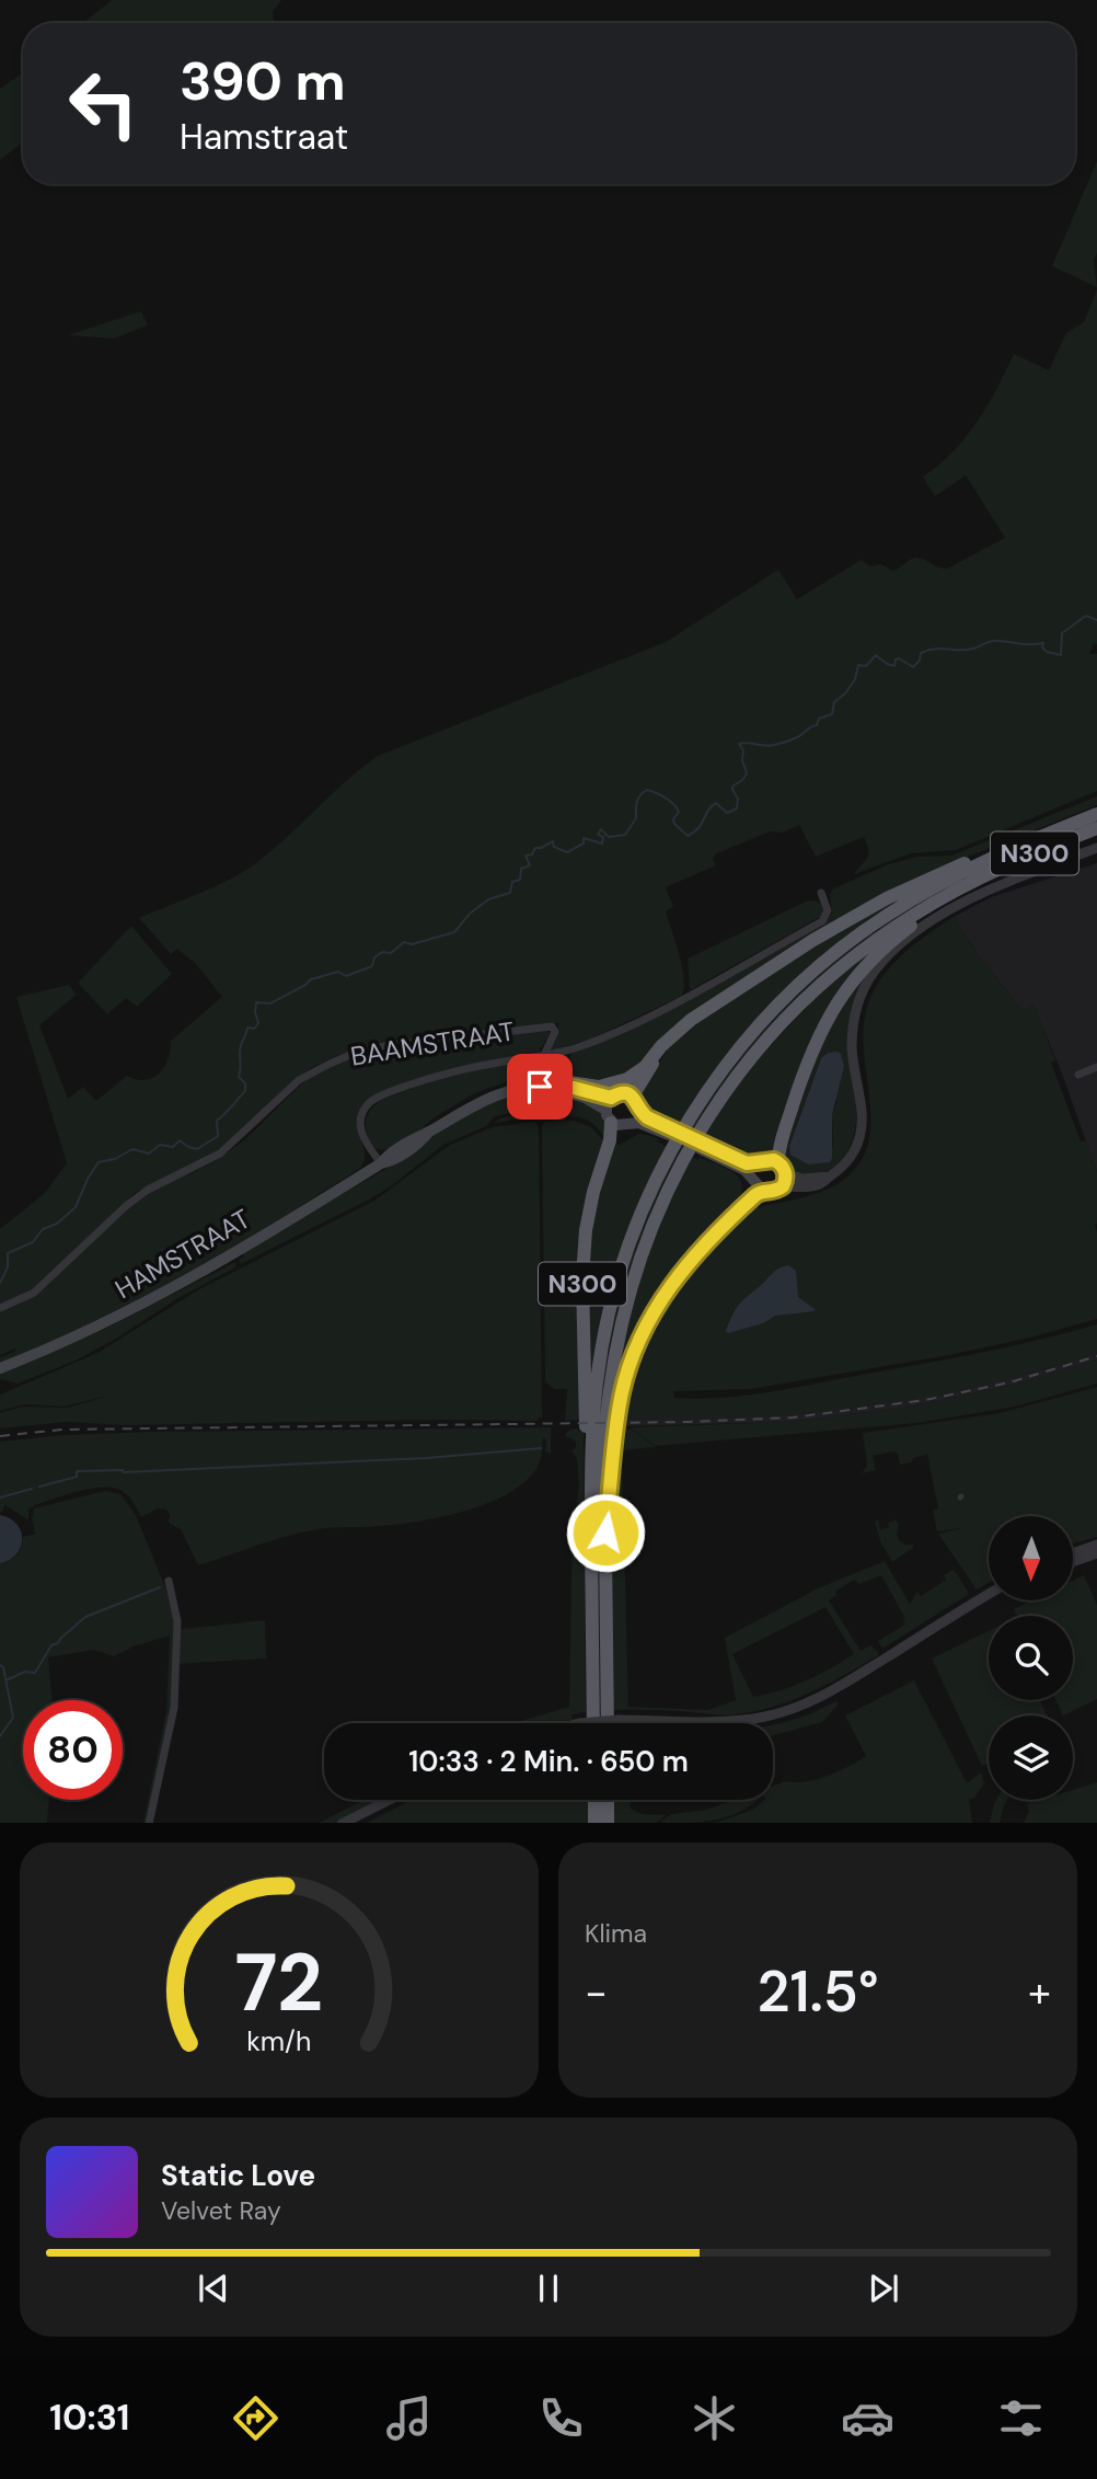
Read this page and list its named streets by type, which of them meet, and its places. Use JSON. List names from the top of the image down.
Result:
{
  "streets": {
    "highway": ["N300"],
    "main road": ["HAMSTRAAT"],
    "street": ["BAAMSTRAAT"]
  },
  "crossings": [
    ["N300", "HAMSTRAAT"],
    ["BAAMSTRAAT", "HAMSTRAAT"]
  ],
  "north": "bottom",
  "page": {
    "turn": ["390 m", "Hamstraat"],
    "limit": "80",
    "trip": "10:33 · 2 Min. · 650 m",
    "tile": "Klima",
    "heat": ["−", "21.5°", "+"],
    "song": ["Static Love", "Velvet Ray"],
    "tabs": "10:31",
    "gauge": ["72", "km/h"]
  }
}
